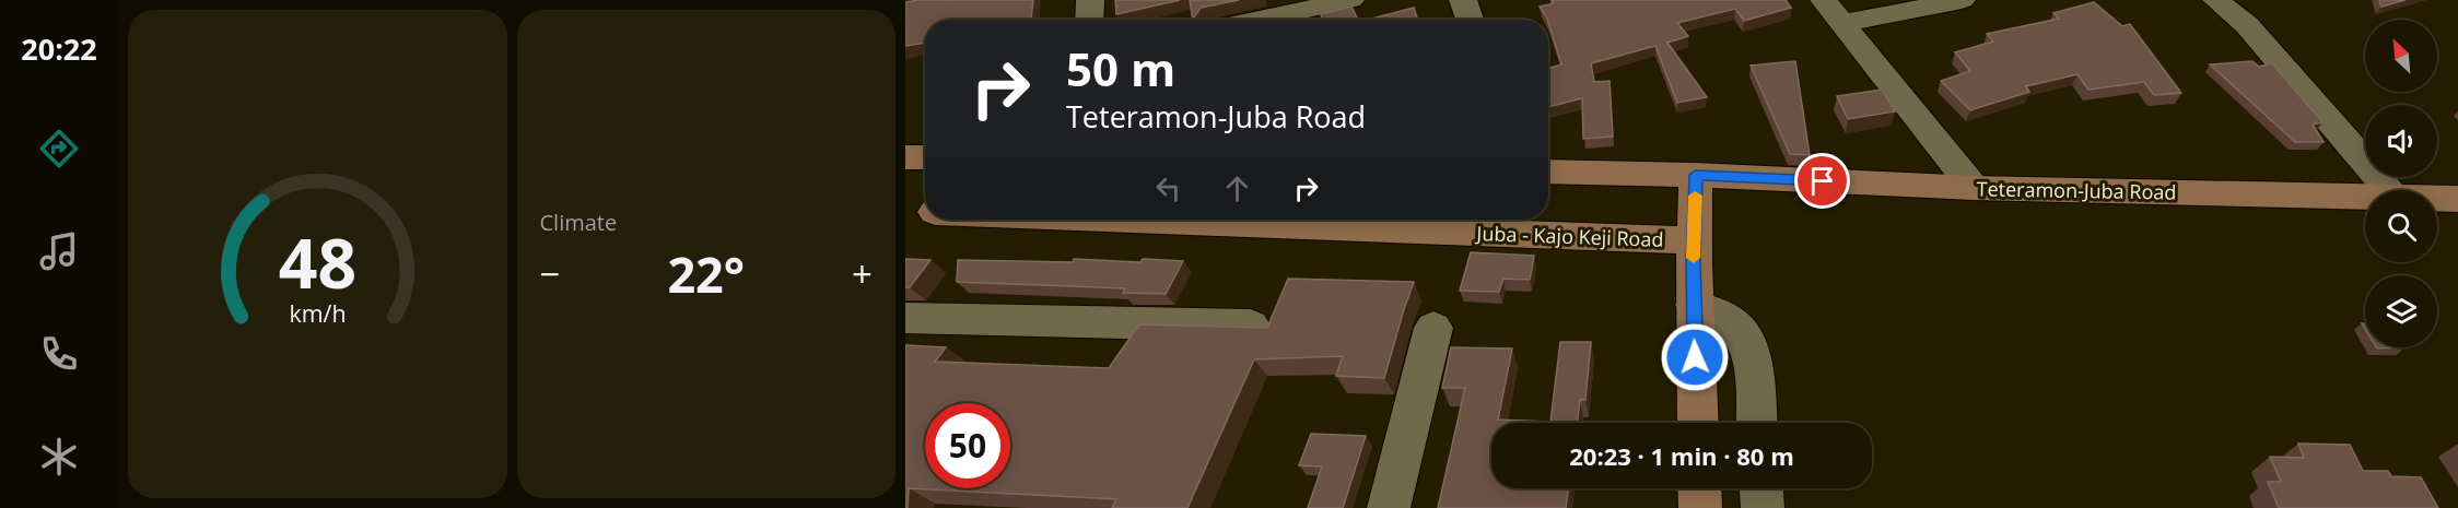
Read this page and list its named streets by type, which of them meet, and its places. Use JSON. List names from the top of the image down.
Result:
{
  "streets": {
    "main road": ["Teteramon-Juba Road", "Juba - Kajo Keji Road"]
  },
  "north": "top left",
  "page": {
    "tabs": "20:22",
    "tile": "Climate",
    "turn": ["50 m", "Teteramon-Juba Road"],
    "heat": ["−", "22°", "+"],
    "limit": "50",
    "trip": "20:23 · 1 min · 80 m",
    "gauge": ["48", "km/h"]
  }
}
